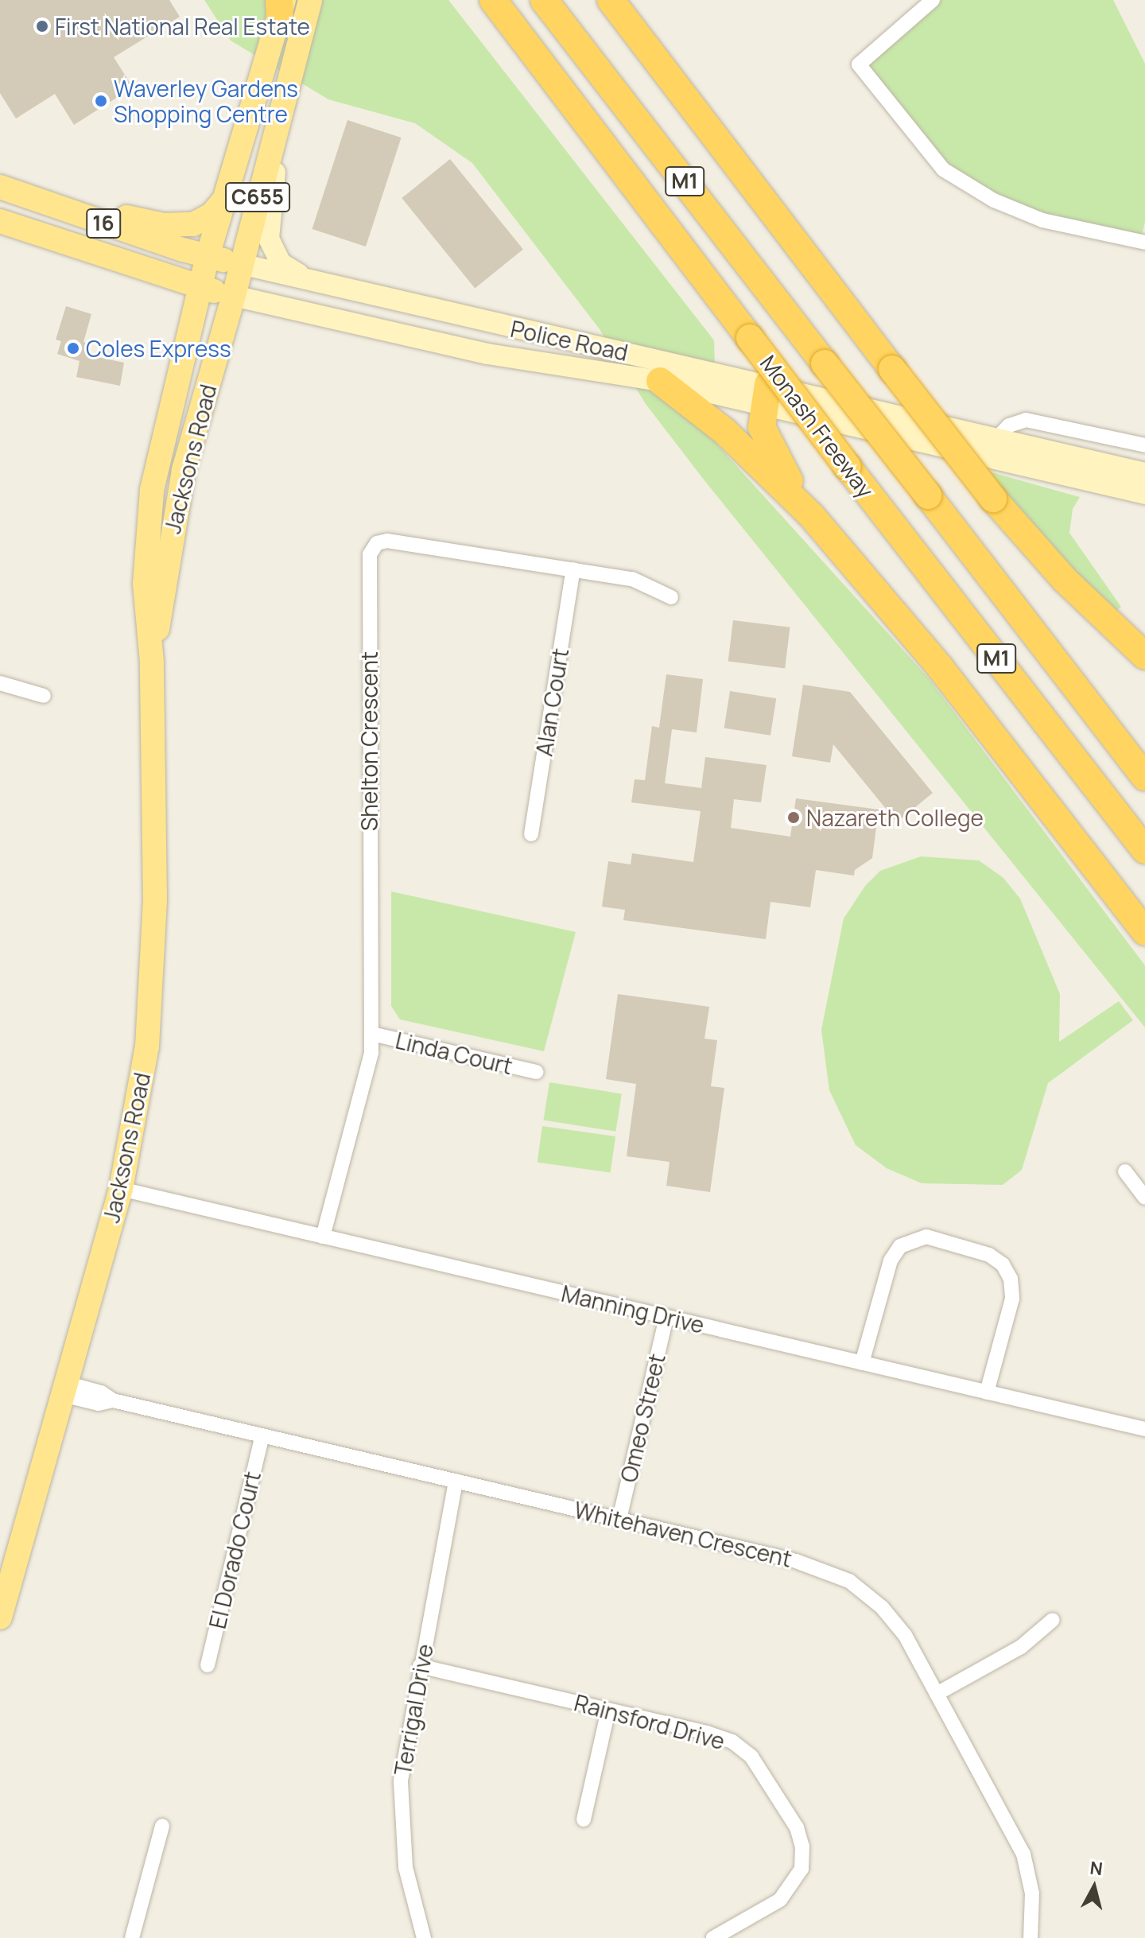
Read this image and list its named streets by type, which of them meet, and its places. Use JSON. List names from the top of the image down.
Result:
{
  "streets": {
    "highway": ["M1", "Monash Freeway"],
    "main road": [
      "C655",
      "16",
      "Police Road",
      "Jacksons Road"
    ],
    "street": [
      "Alan Court",
      "Shelton Crescent",
      "Linda Court",
      "Manning Drive",
      "Omeo Street",
      "Whitehaven Crescent",
      "El Dorado Court",
      "Terrigal Drive",
      "Rainsford Drive"
    ]
  },
  "crossings": [
    ["Police Road", "Jacksons Road"],
    ["Jacksons Road", "Manning Drive"],
    ["Jacksons Road", "Whitehaven Crescent"],
    ["Alan Court", "Shelton Crescent"],
    ["Shelton Crescent", "Linda Court"],
    ["Shelton Crescent", "Manning Drive"],
    ["Manning Drive", "Omeo Street"],
    ["Omeo Street", "Whitehaven Crescent"],
    ["Whitehaven Crescent", "El Dorado Court"],
    ["Whitehaven Crescent", "Terrigal Drive"],
    ["Terrigal Drive", "Rainsford Drive"]
  ],
  "places": [
    "First National Real Estate",
    "Waverley Gardens Shopping Centre",
    "Coles Express",
    "Nazareth College"
  ],
  "north": "top"
}
